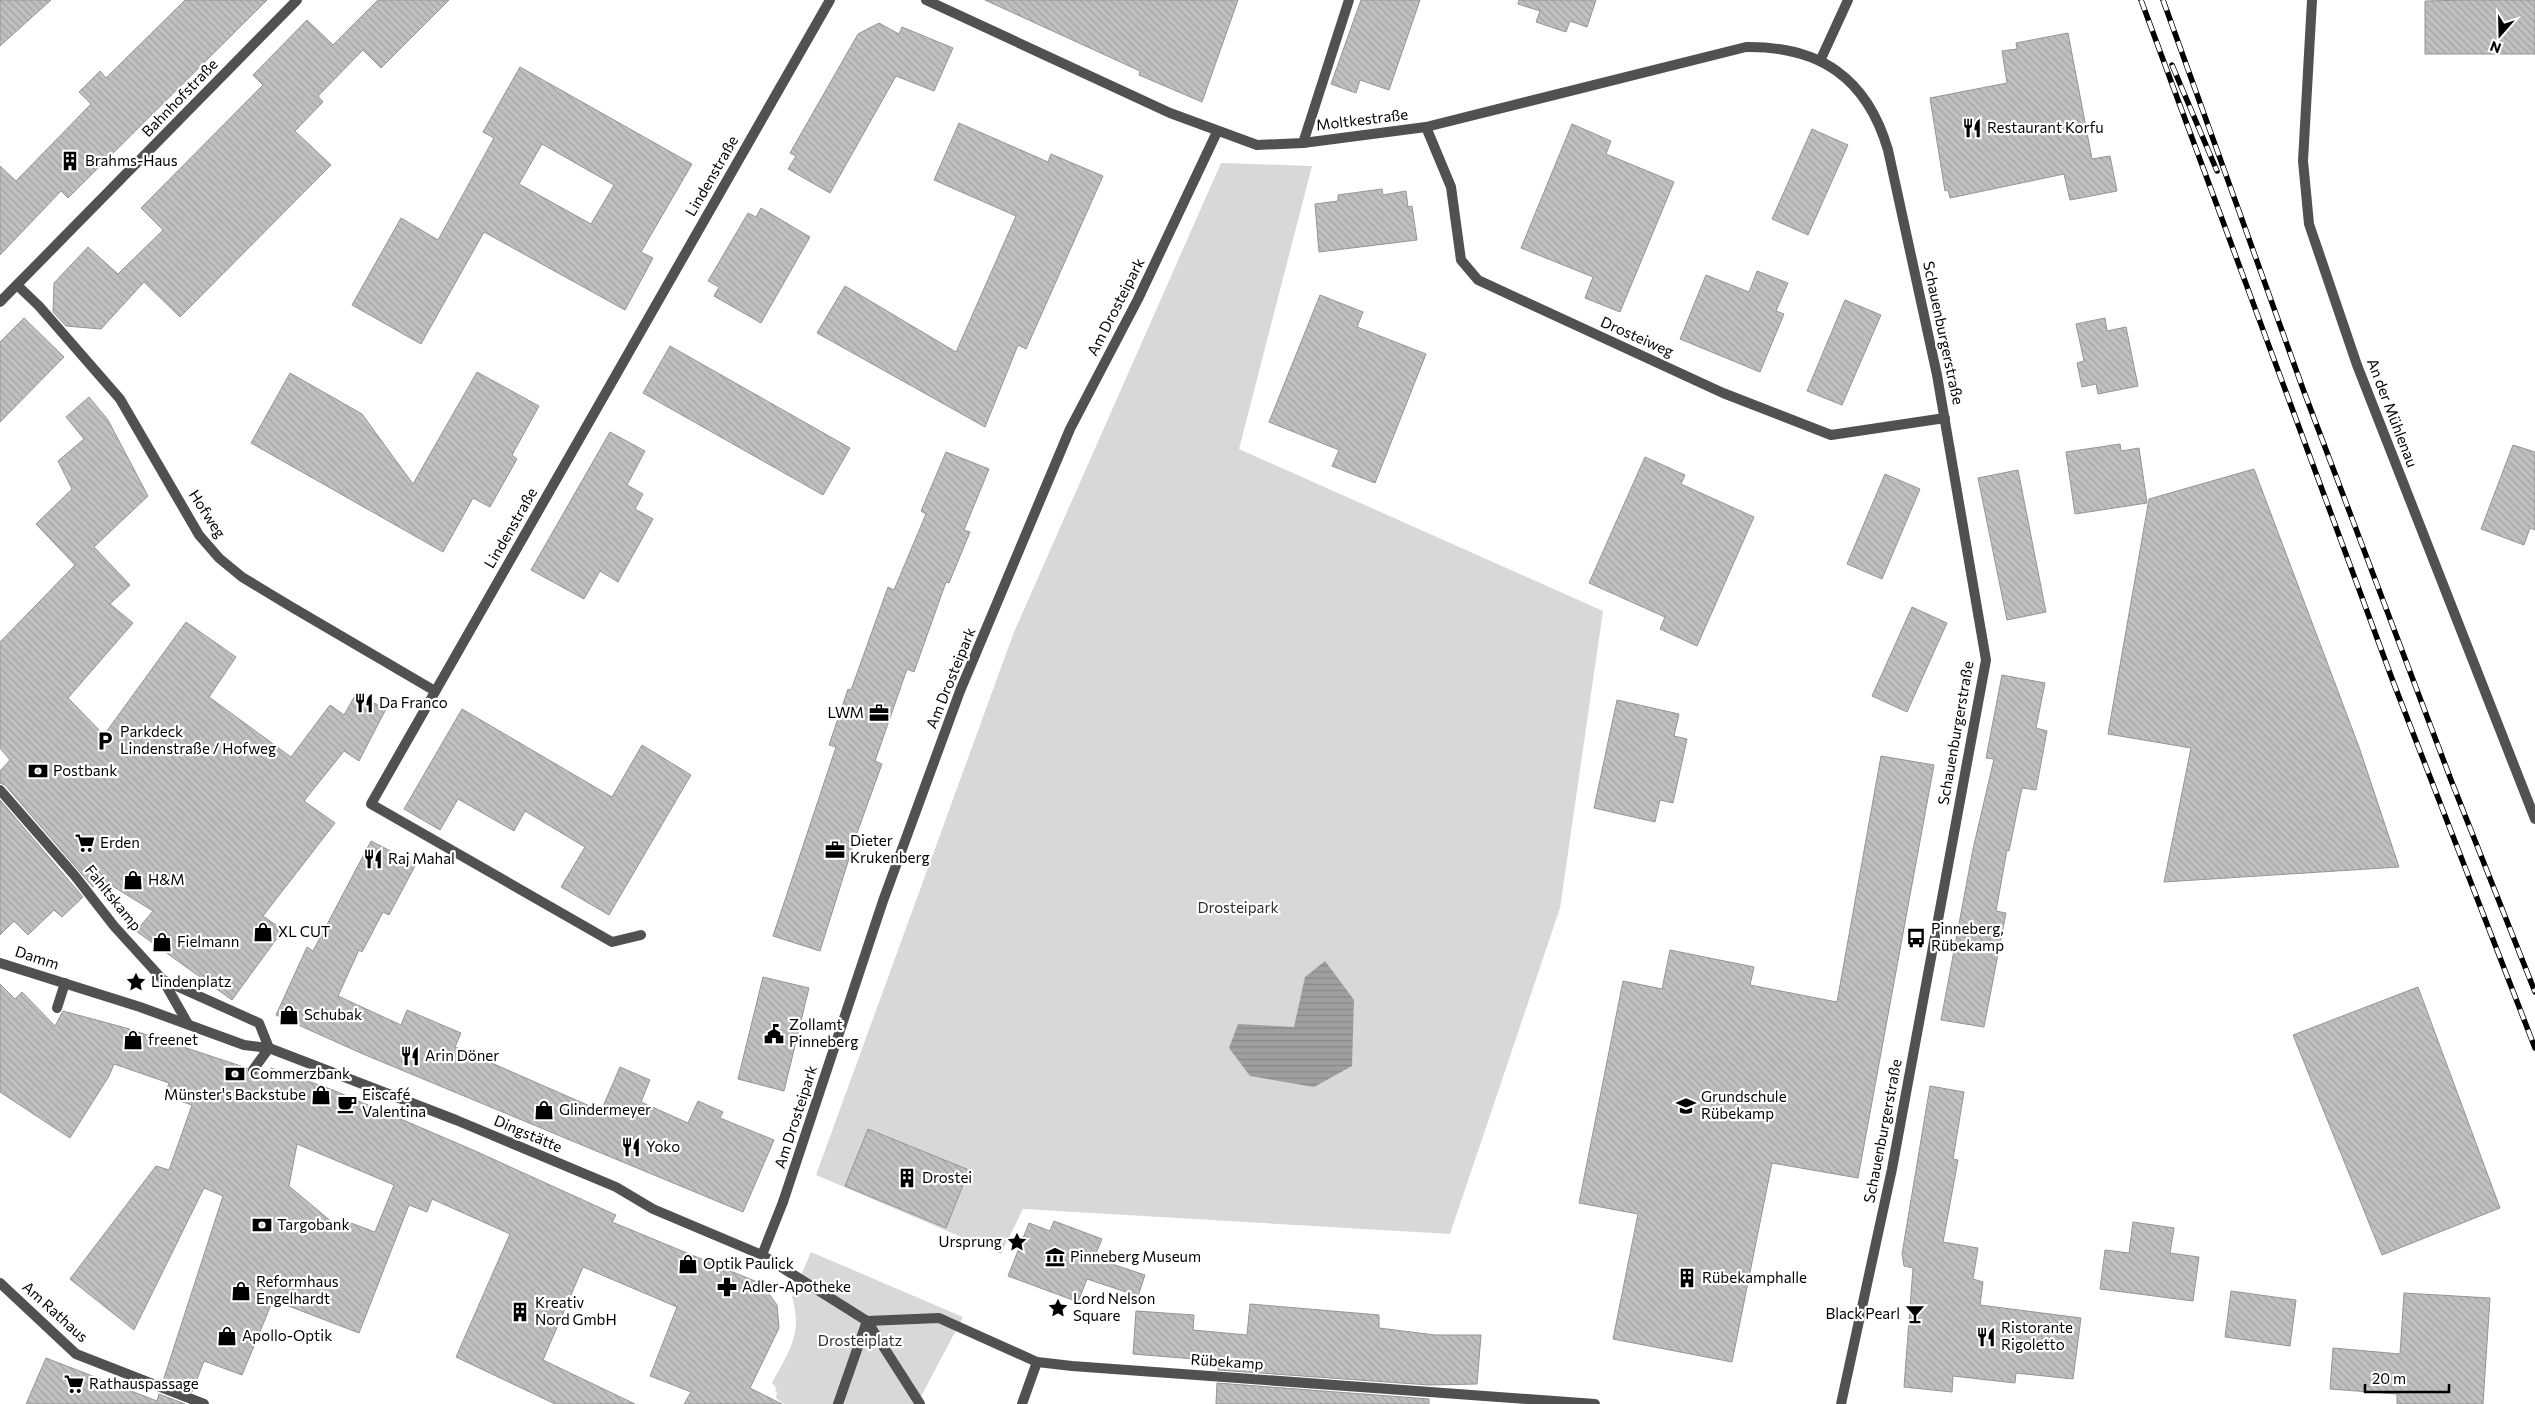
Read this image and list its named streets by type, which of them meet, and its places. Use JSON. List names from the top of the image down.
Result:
{
  "streets": {
    "street": [
      "Bahnhofstraße",
      "Moltkestraße",
      "Lindenstraße",
      "Am Drosteipark",
      "Schauenburgerstraße",
      "Drosteiweg",
      "An der Mühlenau",
      "Hofweg",
      "Fahltskamp",
      "Damm",
      "Dingstätte",
      "Am Rathaus",
      "Rübekamp"
    ]
  },
  "crossings": [
    ["Bahnhofstraße", "Hofweg"],
    ["Moltkestraße", "Am Drosteipark"],
    ["Moltkestraße", "Schauenburgerstraße"],
    ["Moltkestraße", "Drosteiweg"],
    ["Lindenstraße", "Hofweg"],
    ["Am Drosteipark", "Dingstätte"],
    ["Schauenburgerstraße", "Drosteiweg"],
    ["Fahltskamp", "Dingstätte"],
    ["Damm", "Dingstätte"],
    ["Dingstätte", "Rübekamp"]
  ],
  "parks": ["Drosteipark", "Drosteiplatz"],
  "places": {
    "restaurant": [
      "Restaurant Korfu",
      "Da Franco",
      "Raj Mahal",
      "Arin Döner",
      "Yoko",
      "Ristorante Rigoletto"
    ],
    "building": [
      "Brahms-Haus",
      "Drostei",
      "Rübekamphalle",
      "Kreativ Nord GmbH"
    ],
    "office": ["LWM", "Dieter Krukenberg"],
    "parking": ["Parkdeck Lindenstraße / Hofweg"],
    "bank": ["Postbank", "Commerzbank", "Targobank"],
    "supermarket": ["Erden", "Rathauspassage"],
    "shop": [
      "H&M",
      "XL CUT",
      "Fielmann",
      "Schubak",
      "freenet",
      "Münster's Backstube",
      "Glindermeyer",
      "Optik Paulick",
      "Reformhaus Engelhardt",
      "Apollo-Optik"
    ],
    "bus stop": ["Pinneberg, Rübekamp"],
    "place": ["Lindenplatz", "Ursprung", "Lord Nelson Square"],
    "public building": ["Zollamt Pinneberg"],
    "cafe": ["Eiscafé Valentina"],
    "school or university": ["Grundschule Rübekamp"],
    "museum": ["Pinneberg Museum"],
    "pharmacy": ["Adler-Apotheke"],
    "bar": ["Black Pearl"]
  },
  "scale_bar": "20 m",
  "north": "bottom"
}
